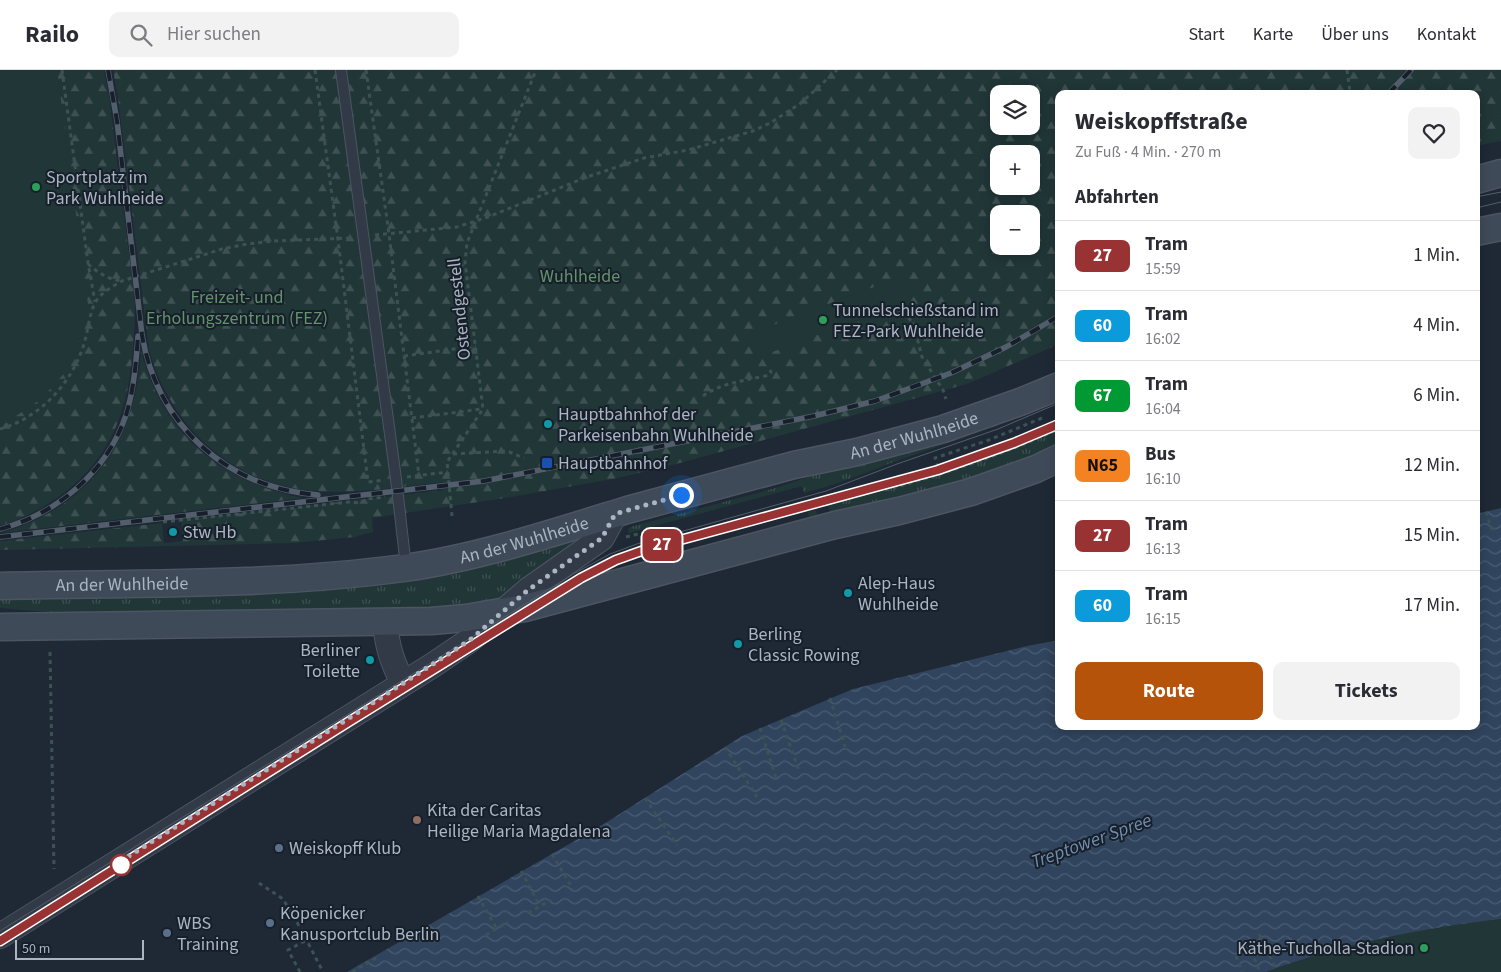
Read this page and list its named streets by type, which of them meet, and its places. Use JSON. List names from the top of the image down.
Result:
{
  "streets": {
    "main road": ["An der Wuhlheide"],
    "path": ["Ostendgestell"]
  },
  "water": ["Treptower Spree"],
  "parks": ["Wuhlheide", "Freizeit- und Erholungszentrum (FEZ)"],
  "places": {
    "other": [
      "Sportplatz im Park Wuhlheide",
      "Tunnelschießstand im FEZ-Park Wuhlheide",
      "Hauptbahnhof der Parkeisenbahn Wuhlheide",
      "Stw Hb",
      "Alep-Haus Wuhlheide",
      "Berling Classic Rowing",
      "Berliner Toilette",
      "Kita der Caritas Heilige Maria Magdalena",
      "Weiskopff Klub",
      "Köpenicker Kanusportclub Berlin",
      "WBS Training",
      "Käthe-Tucholla-Stadion"
    ],
    "transit": ["Hauptbahnhof"]
  },
  "lines": ["tram line 27"],
  "scale_bar": "50 m",
  "page": {
    "header": "Railo",
    "search": "Hier suchen",
    "nav": [
      "Start",
      "Karte",
      "Über uns",
      "Kontakt"
    ],
    "on_map": "27",
    "map_buttons": ["+", "−"],
    "heading": [
      ["Weiskopffstraße", "Zu Fuß · 4 Min. · 270 m"],
      "Abfahrten"
    ],
    "list": [
      {
        "mark": "27",
        "name": "Tram",
        "note": "15:59",
        "value": "1 Min."
      },
      {
        "mark": "60",
        "name": "Tram",
        "note": "16:02",
        "value": "4 Min."
      },
      {
        "mark": "67",
        "name": "Tram",
        "note": "16:04",
        "value": "6 Min."
      },
      {
        "mark": "N65",
        "name": "Bus",
        "note": "16:10",
        "value": "12 Min."
      },
      {
        "mark": "27",
        "name": "Tram",
        "note": "16:13",
        "value": "15 Min."
      },
      {
        "mark": "60",
        "name": "Tram",
        "note": "16:15",
        "value": "17 Min."
      }
    ],
    "buttons": ["Route", "Tickets"],
    "scale": "50 m"
  }
}
